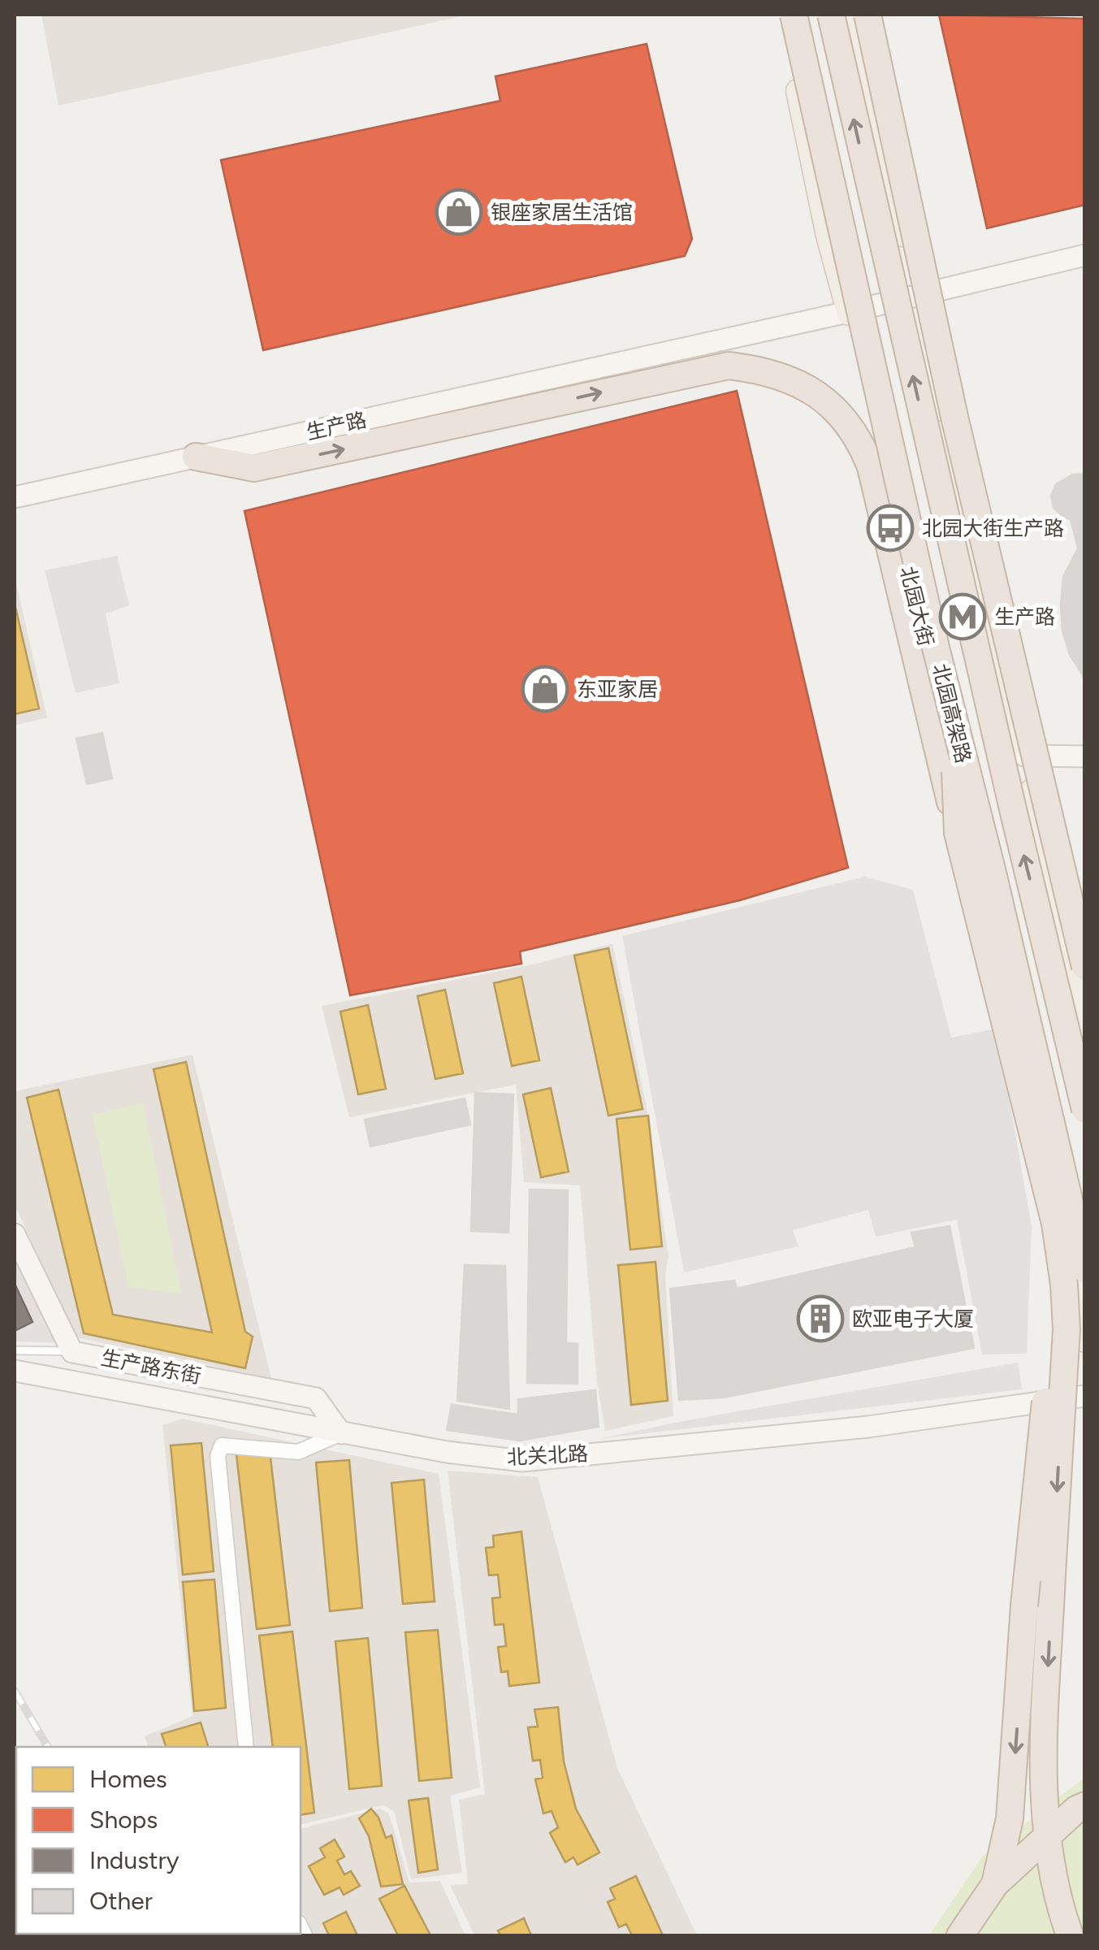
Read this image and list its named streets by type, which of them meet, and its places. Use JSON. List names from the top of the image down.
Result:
{
  "streets": {
    "highway": ["北园高架路"],
    "main road": ["北园大街"],
    "street": ["生产路", "生产路东街", "北关北路"]
  },
  "crossings": [
    ["生产路", "北园大街"],
    ["生产路东街", "北关北路"]
  ],
  "places": {
    "shop": ["银座家居生活馆", "东亚家居"],
    "bus stop": ["北园大街生产路"],
    "metro station": ["生产路"],
    "building": ["欧亚电子大厦"]
  },
  "legend": [
    "Homes",
    "Shops",
    "Industry",
    "Other"
  ]
}
